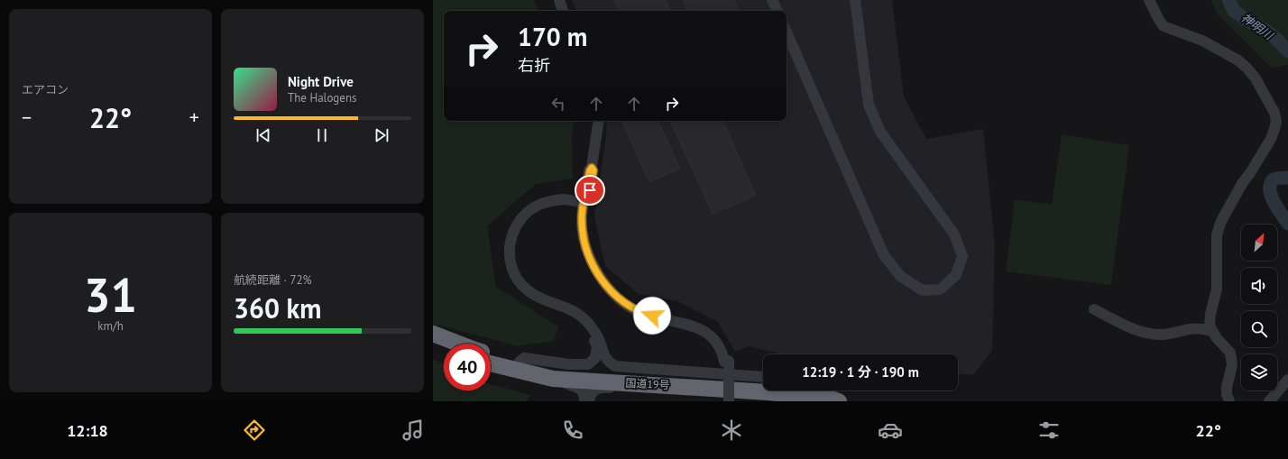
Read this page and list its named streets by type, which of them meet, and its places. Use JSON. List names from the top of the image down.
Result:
{
  "streets": {
    "highway": ["国道19号"]
  },
  "water": ["神明川"],
  "north": "top right",
  "page": {
    "tile": [
      "エアコン",
      ["31", "km/h"],
      ["航続距離 · 72%", "360 km"]
    ],
    "turn": ["170 m", "右折"],
    "song": ["Night Drive", "The Halogens"],
    "heat": ["−", "22°", "+"],
    "limit": "40",
    "trip": "12:19 · 1 分 · 190 m",
    "tabs": ["12:18", "22°"]
  }
}
